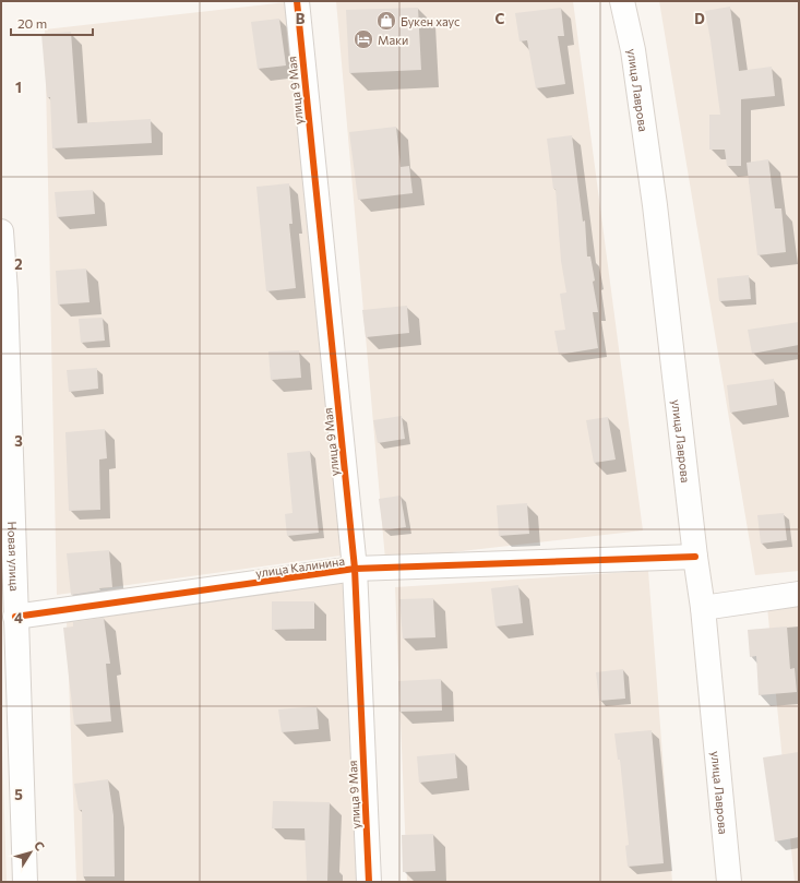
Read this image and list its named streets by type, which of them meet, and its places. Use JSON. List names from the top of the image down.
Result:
{
  "streets": {
    "street": [
      "улица Лаврова",
      "улица 9 Мая",
      "Новая улица",
      "улица Калинина"
    ]
  },
  "crossings": [
    ["улица Лаврова", "улица Калинина"],
    ["улица 9 Мая", "улица Калинина"],
    ["Новая улица", "улица Калинина"]
  ],
  "places": {
    "shop": ["Букен хаус"],
    "hotel": ["Маки"]
  },
  "scale_bar": "20 m",
  "north": "top right",
  "grid": {
    "columns": ["B", "C", "D"],
    "rows": [
      "1",
      "2",
      "3",
      "4",
      "5"
    ]
  }
}
